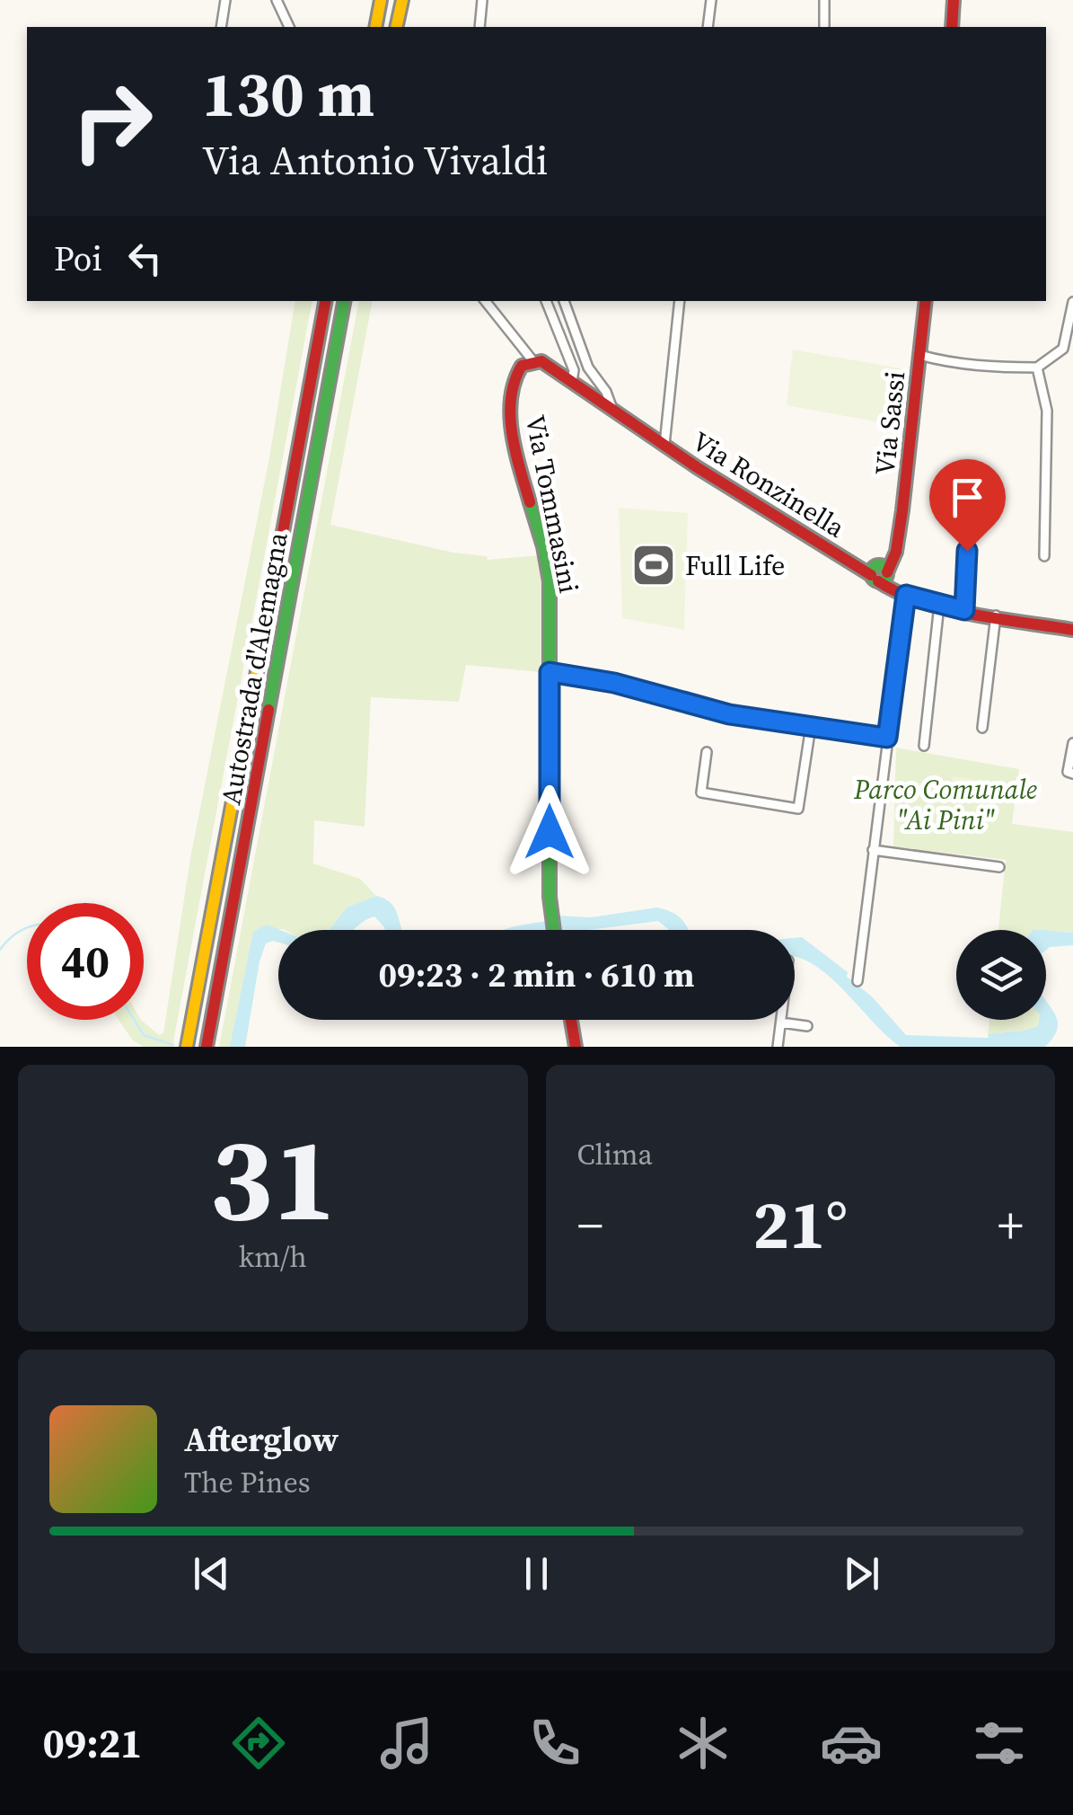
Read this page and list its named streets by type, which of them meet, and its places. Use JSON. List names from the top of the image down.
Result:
{
  "streets": {
    "main road": [
      "Via Sassi",
      "Via Ronzinella",
      "Via Tommasini",
      "Autostrada d'Alemagna"
    ]
  },
  "crossings": [
    ["Via Sassi", "Via Ronzinella"],
    ["Via Ronzinella", "Via Tommasini"]
  ],
  "parks": ["Parco Comunale \"Ai Pini\""],
  "places": {
    "sports": ["Full Life"]
  },
  "page": {
    "turn": ["130 m", "Via Antonio Vivaldi"],
    "then": "Poi",
    "limit": "40",
    "trip": "09:23 · 2 min · 610 m",
    "tile": [
      ["31", "km/h"],
      "Clima"
    ],
    "heat": ["−", "21°", "+"],
    "song": ["Afterglow", "The Pines"],
    "tabs": "09:21"
  }
}
